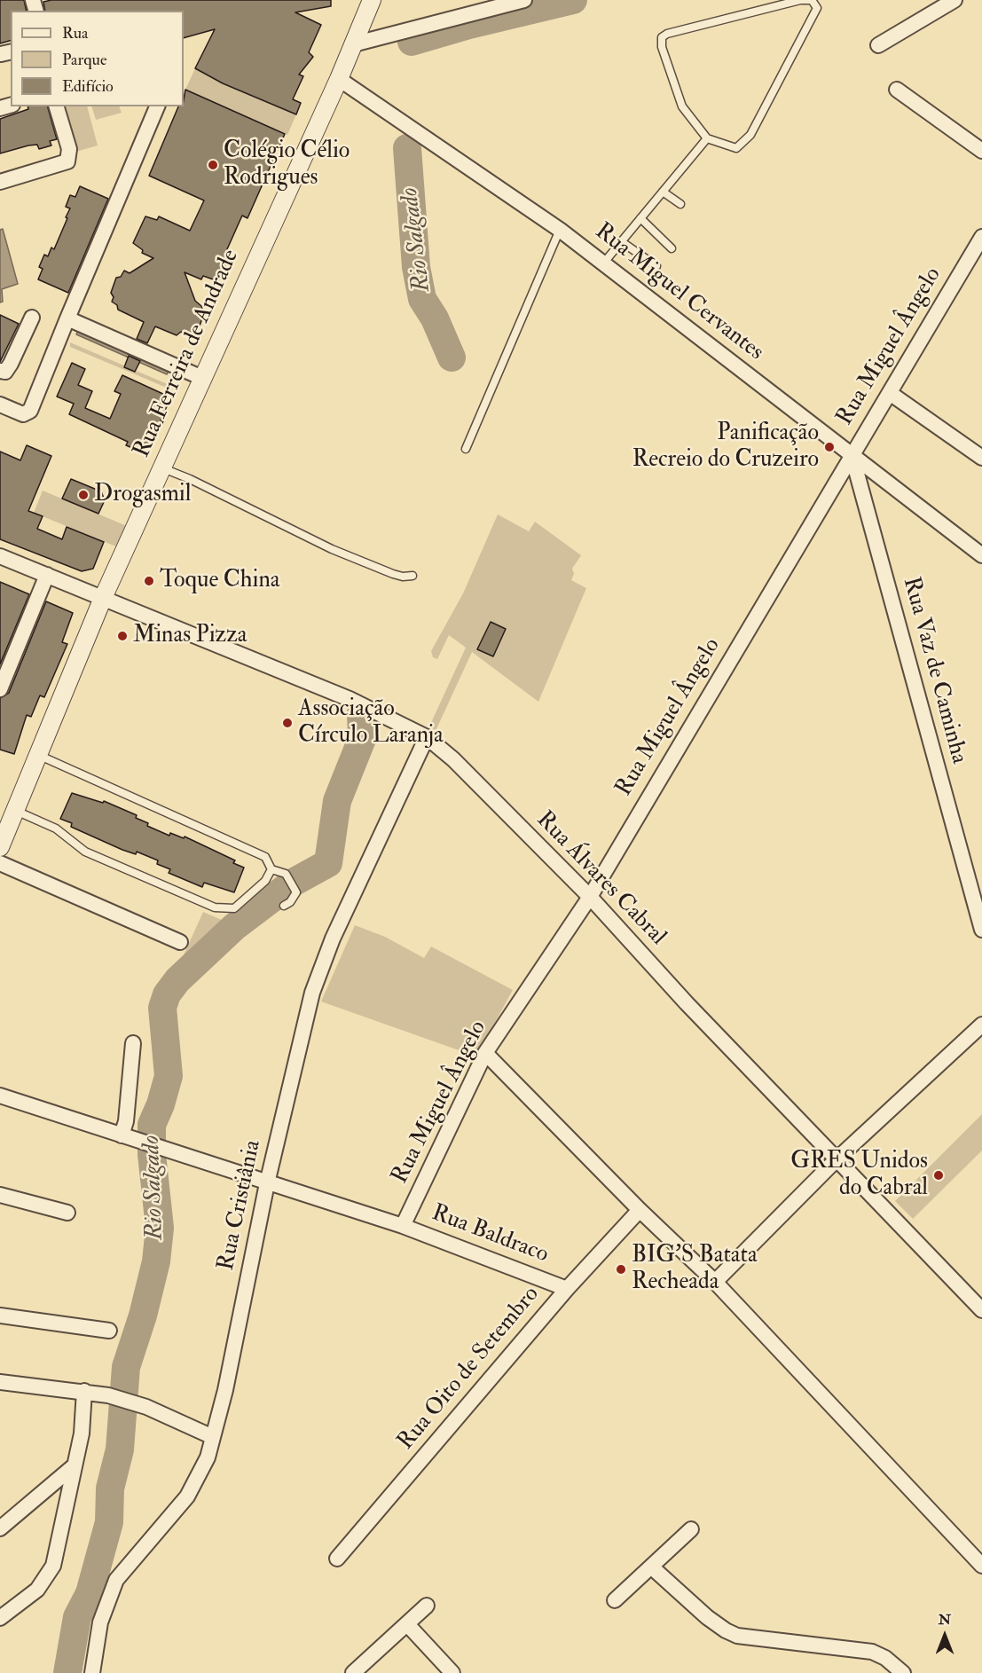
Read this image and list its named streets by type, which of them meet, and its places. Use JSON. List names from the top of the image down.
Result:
{
  "streets": {
    "street": [
      "Rua Miguel Cervantes",
      "Rua Miguel Ângelo",
      "Rua Ferreira de Andrade",
      "Rua Vaz de Caminha",
      "Rua Álvares Cabral",
      "Rua Cristiânia",
      "Rua Baldraco",
      "Rua Oito de Setembro"
    ]
  },
  "crossings": [
    ["Rua Miguel Cervantes", "Rua Miguel Ângelo"],
    ["Rua Miguel Cervantes", "Rua Ferreira de Andrade"],
    ["Rua Miguel Cervantes", "Rua Vaz de Caminha"],
    ["Rua Miguel Ângelo", "Rua Vaz de Caminha"],
    ["Rua Miguel Ângelo", "Rua Álvares Cabral"],
    ["Rua Miguel Ângelo", "Rua Baldraco"],
    ["Rua Ferreira de Andrade", "Rua Álvares Cabral"],
    ["Rua Álvares Cabral", "Rua Cristiânia"],
    ["Rua Cristiânia", "Rua Baldraco"],
    ["Rua Baldraco", "Rua Oito de Setembro"]
  ],
  "water": ["Rio Salgado"],
  "places": [
    "Colégio Célio Rodrigues",
    "Panificação Recreio do Cruzeiro",
    "Drogasmil",
    "Toque China",
    "Minas Pizza",
    "Associação Círculo Laranja",
    "GRES Unidos do Cabral",
    "BIG'S Batata Recheada"
  ],
  "legend": ["Rua", "Parque", "Edifício"],
  "north": "top"
}
